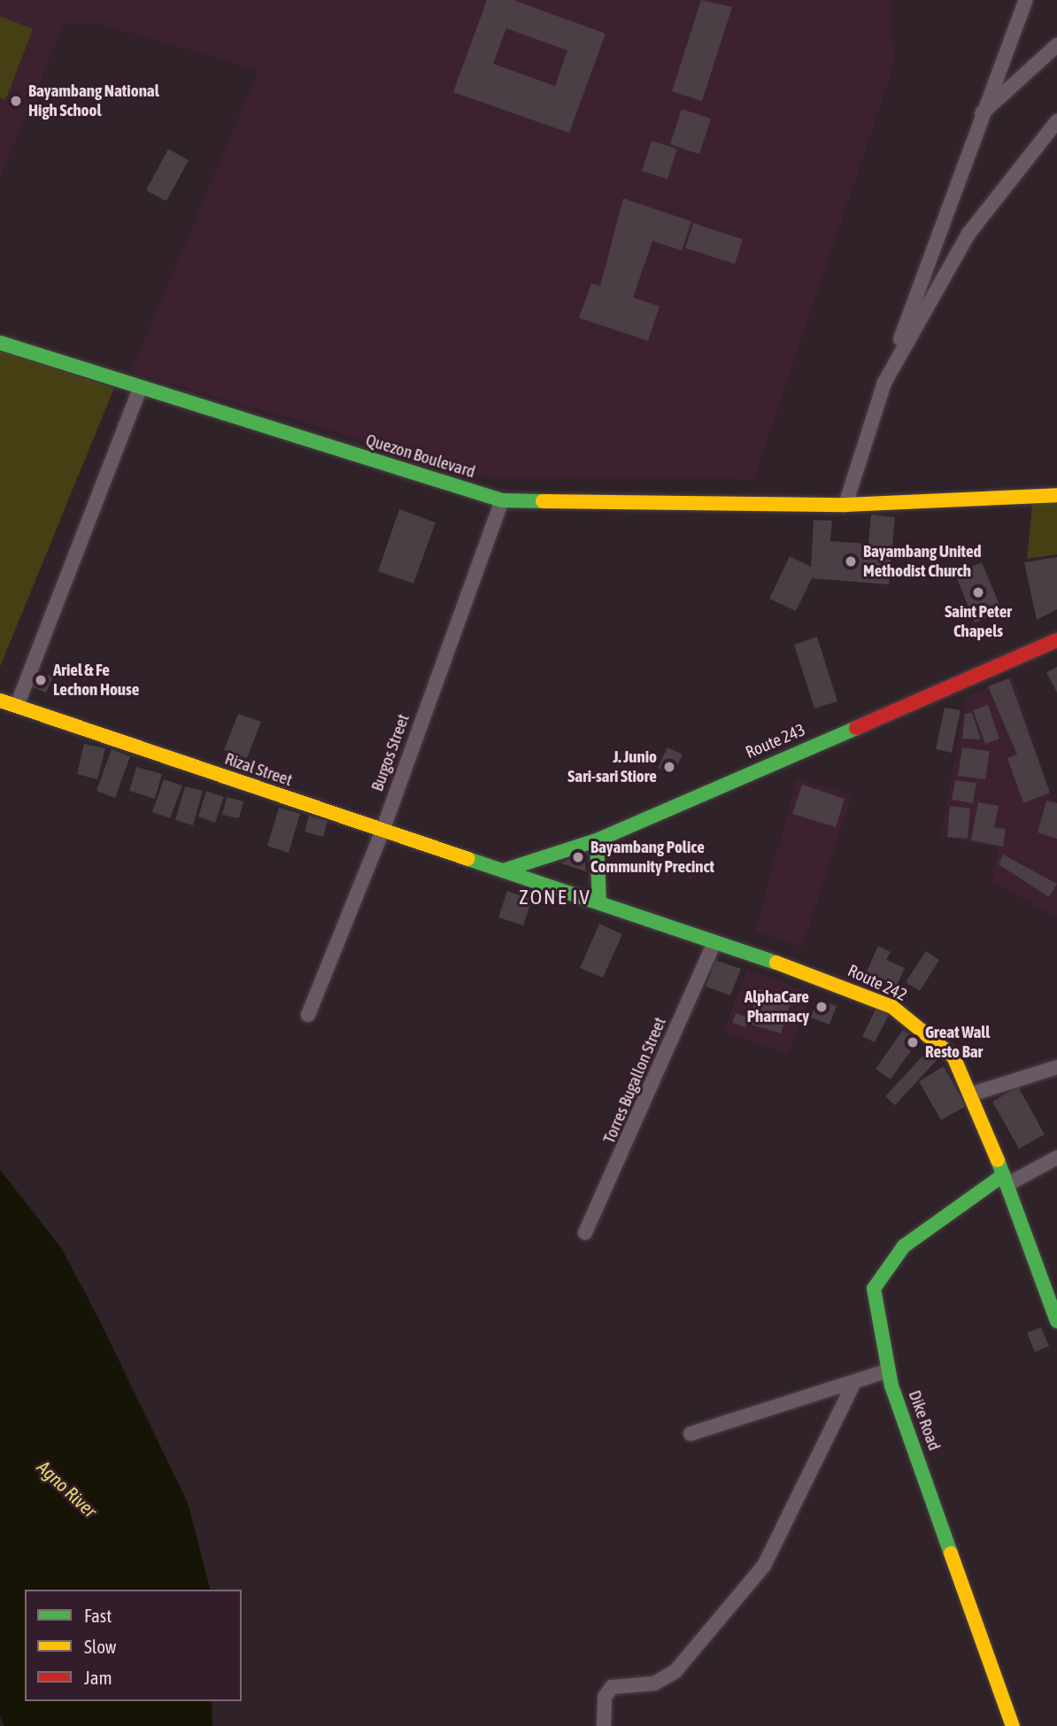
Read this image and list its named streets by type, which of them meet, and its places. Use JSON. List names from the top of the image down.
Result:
{
  "streets": {
    "main road": [
      "Quezon Boulevard",
      "Route 243",
      "Rizal Street",
      "Route 242",
      "Dike Road"
    ],
    "street": ["Burgos Street", "Torres Bugallon Street"]
  },
  "crossings": [
    ["Quezon Boulevard", "Burgos Street"],
    ["Route 243", "Rizal Street"],
    ["Route 243", "Route 242"],
    ["Burgos Street", "Rizal Street"],
    ["Rizal Street", "Route 242"],
    ["Route 242", "Torres Bugallon Street"],
    ["Route 242", "Dike Road"]
  ],
  "districts": ["ZONE IV"],
  "water": ["Agno River"],
  "places": [
    "Bayambang National High School",
    "Bayambang United Methodist Church",
    "Saint Peter Chapels",
    "Ariel & Fe Lechon House",
    "J. Junio Sari-sari Stiore",
    "Bayambang Police Community Precinct",
    "AlphaCare Pharmacy",
    "Great Wall Resto Bar"
  ],
  "legend": ["Fast", "Slow", "Jam"]
}
